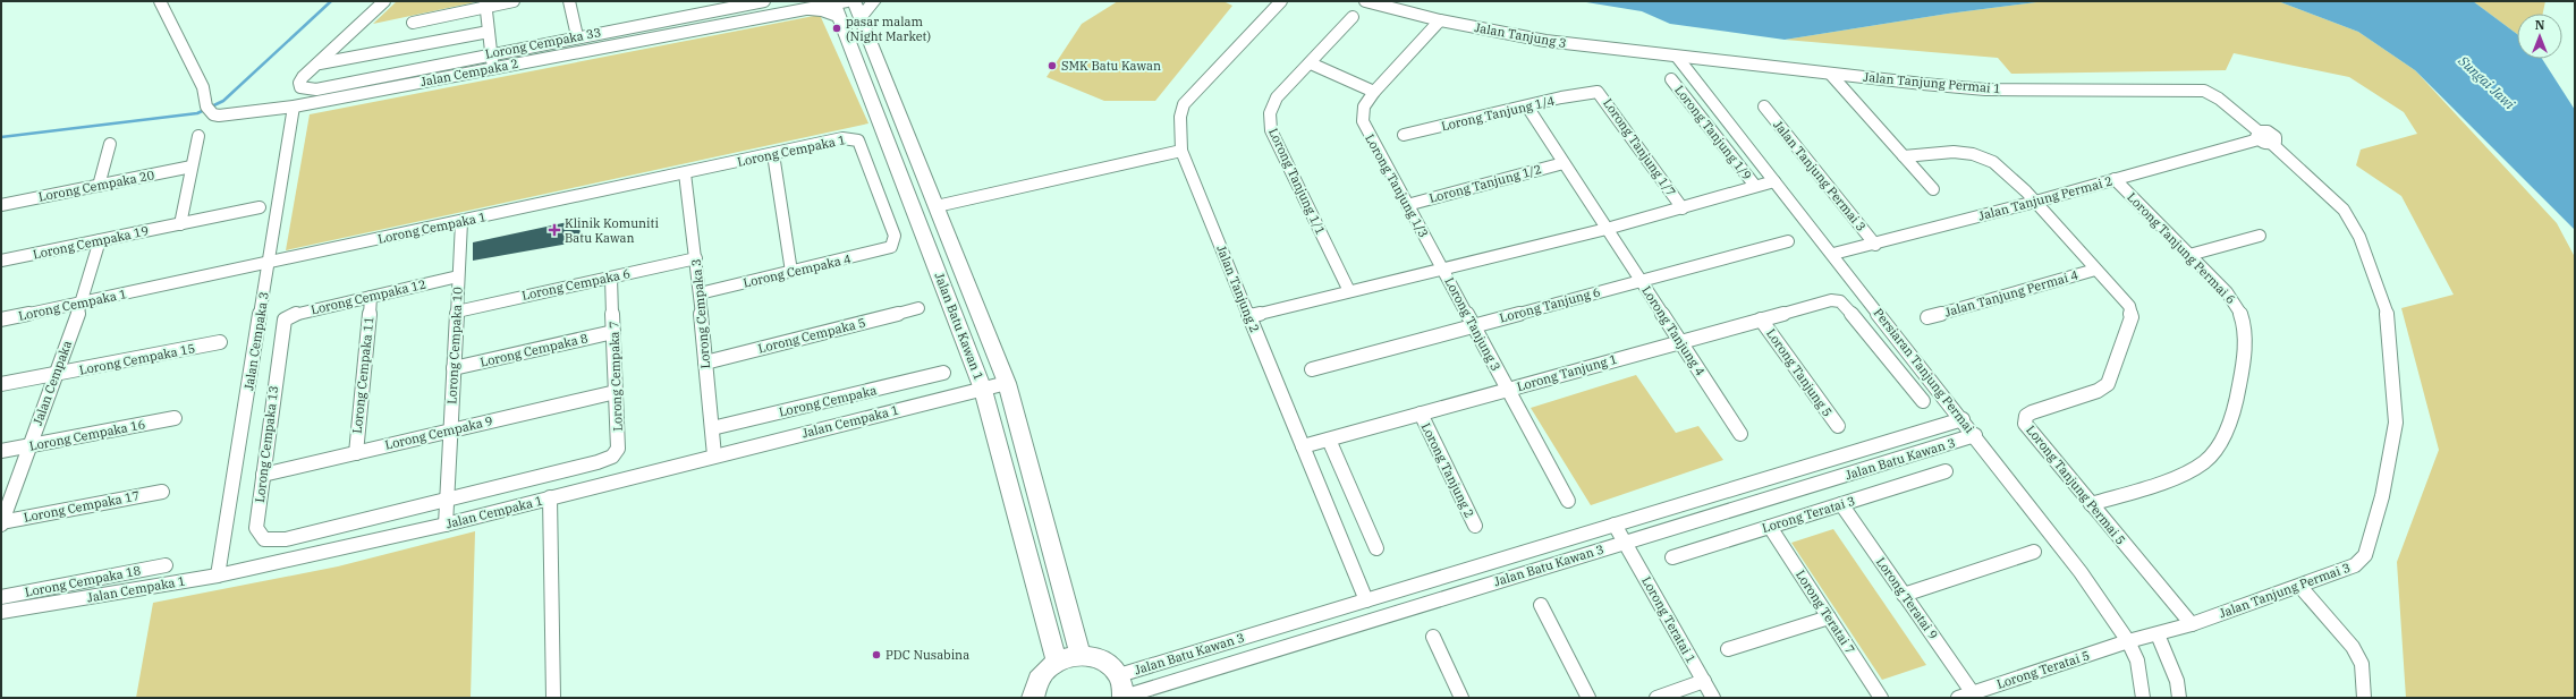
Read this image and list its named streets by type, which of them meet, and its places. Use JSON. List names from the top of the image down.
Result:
{
  "streets": {
    "street": [
      "Jalan Tanjung 3",
      "Lorong Cempaka 33",
      "Jalan Cempaka 2",
      "Jalan Tanjung Permai 1",
      "Lorong Tanjung 1/4",
      "Lorong Tanjung 1/9",
      "Lorong Tanjung 1/7",
      "Lorong Cempaka 1",
      "Jalan Tanjung Permai 3",
      "Lorong Tanjung 1/1",
      "Lorong Tanjung 1/2",
      "Lorong Cempaka 20",
      "Lorong Tanjung 1/3",
      "Jalan Tanjung Permai 2",
      "Lorong Cempaka 19",
      "Lorong Tanjung Permai 6",
      "Lorong Cempaka 4",
      "Lorong Cempaka 6",
      "Jalan Tanjung 2",
      "Jalan Tanjung Permai 4",
      "Lorong Cempaka 12",
      "Lorong Tanjung 6",
      "Lorong Cempaka 3",
      "Lorong Tanjung 3",
      "Jalan Batu Kawan 1",
      "Lorong Tanjung 4",
      "Lorong Cempaka 5",
      "Jalan Cempaka 3",
      "Lorong Cempaka 10",
      "Lorong Cempaka 8",
      "Lorong Cempaka 15",
      "Persiaran Tanjung Permai",
      "Lorong Tanjung 1",
      "Lorong Tanjung 5",
      "Lorong Cempaka 11",
      "Lorong Cempaka 7",
      "Jalan Cempaka",
      "Lorong Cempaka",
      "Jalan Cempaka 1",
      "Lorong Cempaka 9",
      "Lorong Cempaka 16",
      "Lorong Cempaka 13",
      "Jalan Batu Kawan 3",
      "Lorong Tanjung 2",
      "Lorong Tanjung Permai 5",
      "Lorong Cempaka 17",
      "Lorong Teratai 3",
      "Lorong Cempaka 18",
      "Lorong Teratai 9",
      "Lorong Teratai 7",
      "Lorong Teratai 1",
      "Lorong Teratai 5"
    ]
  },
  "crossings": [
    ["Jalan Tanjung 3", "Jalan Tanjung Permai 1"],
    ["Jalan Tanjung 3", "Lorong Tanjung 1/3"],
    ["Jalan Tanjung 3", "Persiaran Tanjung Permai"],
    ["Jalan Cempaka 2", "Jalan Batu Kawan 1"],
    ["Jalan Cempaka 2", "Jalan Cempaka 3"],
    ["Jalan Tanjung Permai 1", "Jalan Tanjung Permai 3"],
    ["Jalan Tanjung Permai 1", "Persiaran Tanjung Permai"],
    ["Lorong Tanjung 1/4", "Lorong Tanjung 1/7"],
    ["Lorong Tanjung 1/4", "Lorong Tanjung 4"],
    ["Lorong Cempaka 1", "Lorong Cempaka 4"],
    ["Lorong Cempaka 1", "Lorong Cempaka 3"],
    ["Lorong Cempaka 1", "Jalan Cempaka 3"],
    ["Lorong Cempaka 1", "Lorong Cempaka 10"],
    ["Lorong Cempaka 1", "Jalan Cempaka"],
    ["Jalan Tanjung Permai 3", "Jalan Tanjung Permai 2"],
    ["Jalan Tanjung Permai 3", "Persiaran Tanjung Permai"],
    ["Jalan Tanjung Permai 3", "Lorong Tanjung Permai 5"],
    ["Jalan Tanjung Permai 3", "Lorong Teratai 5"],
    ["Lorong Tanjung 1/2", "Lorong Tanjung 1/3"],
    ["Lorong Tanjung 1/2", "Lorong Tanjung 4"],
    ["Lorong Tanjung 1/3", "Lorong Tanjung 3"],
    ["Jalan Tanjung Permai 2", "Lorong Tanjung Permai 6"],
    ["Jalan Tanjung Permai 2", "Persiaran Tanjung Permai"],
    ["Jalan Tanjung Permai 2", "Lorong Tanjung Permai 5"],
    ["Lorong Cempaka 19", "Jalan Cempaka"],
    ["Lorong Tanjung Permai 6", "Lorong Tanjung Permai 5"],
    ["Lorong Cempaka 4", "Lorong Cempaka 3"],
    ["Lorong Cempaka 6", "Lorong Cempaka 3"],
    ["Lorong Cempaka 6", "Lorong Cempaka 10"],
    ["Lorong Cempaka 6", "Lorong Cempaka 7"],
    ["Jalan Tanjung 2", "Lorong Tanjung 1"],
    ["Jalan Tanjung 2", "Jalan Batu Kawan 3"],
    ["Jalan Tanjung Permai 4", "Lorong Tanjung Permai 5"],
    ["Lorong Cempaka 12", "Lorong Cempaka 10"],
    ["Lorong Cempaka 12", "Lorong Cempaka 11"],
    ["Lorong Cempaka 12", "Lorong Cempaka 13"],
    ["Lorong Tanjung 6", "Lorong Tanjung 3"],
    ["Lorong Tanjung 6", "Lorong Tanjung 4"],
    ["Lorong Cempaka 3", "Lorong Cempaka 5"],
    ["Lorong Cempaka 3", "Lorong Cempaka"],
    ["Lorong Cempaka 3", "Jalan Cempaka 1"],
    ["Lorong Tanjung 3", "Lorong Tanjung 1"],
    ["Jalan Batu Kawan 1", "Jalan Cempaka 1"],
    ["Lorong Tanjung 4", "Lorong Tanjung 1"],
    ["Jalan Cempaka 3", "Jalan Cempaka 1"],
    ["Lorong Cempaka 10", "Lorong Cempaka 8"],
    ["Lorong Cempaka 10", "Jalan Cempaka 1"],
    ["Lorong Cempaka 10", "Lorong Cempaka 9"],
    ["Lorong Cempaka 8", "Lorong Cempaka 7"],
    ["Lorong Cempaka 15", "Jalan Cempaka"],
    ["Persiaran Tanjung Permai", "Jalan Batu Kawan 3"],
    ["Persiaran Tanjung Permai", "Lorong Teratai 5"],
    ["Lorong Tanjung 1", "Lorong Tanjung 5"],
    ["Lorong Tanjung 1", "Lorong Tanjung 2"],
    ["Lorong Cempaka 11", "Lorong Cempaka 9"],
    ["Lorong Cempaka 7", "Jalan Cempaka 1"],
    ["Lorong Cempaka 7", "Lorong Cempaka 9"],
    ["Jalan Cempaka", "Lorong Cempaka 16"],
    ["Jalan Cempaka", "Lorong Cempaka 17"],
    ["Jalan Cempaka 1", "Lorong Cempaka 13"],
    ["Lorong Cempaka 9", "Lorong Cempaka 13"],
    ["Jalan Batu Kawan 3", "Lorong Teratai 1"],
    ["Lorong Teratai 3", "Lorong Teratai 9"],
    ["Lorong Teratai 3", "Lorong Teratai 7"],
    ["Lorong Teratai 9", "Lorong Teratai 5"]
  ],
  "water": ["Sungai Jawi"],
  "places": {
    "other": ["pasar malam (Night Market)", "SMK Batu Kawan", "PDC Nusabina"],
    "health": ["Klinik Komuniti Batu Kawan"]
  },
  "north": "top"
}
